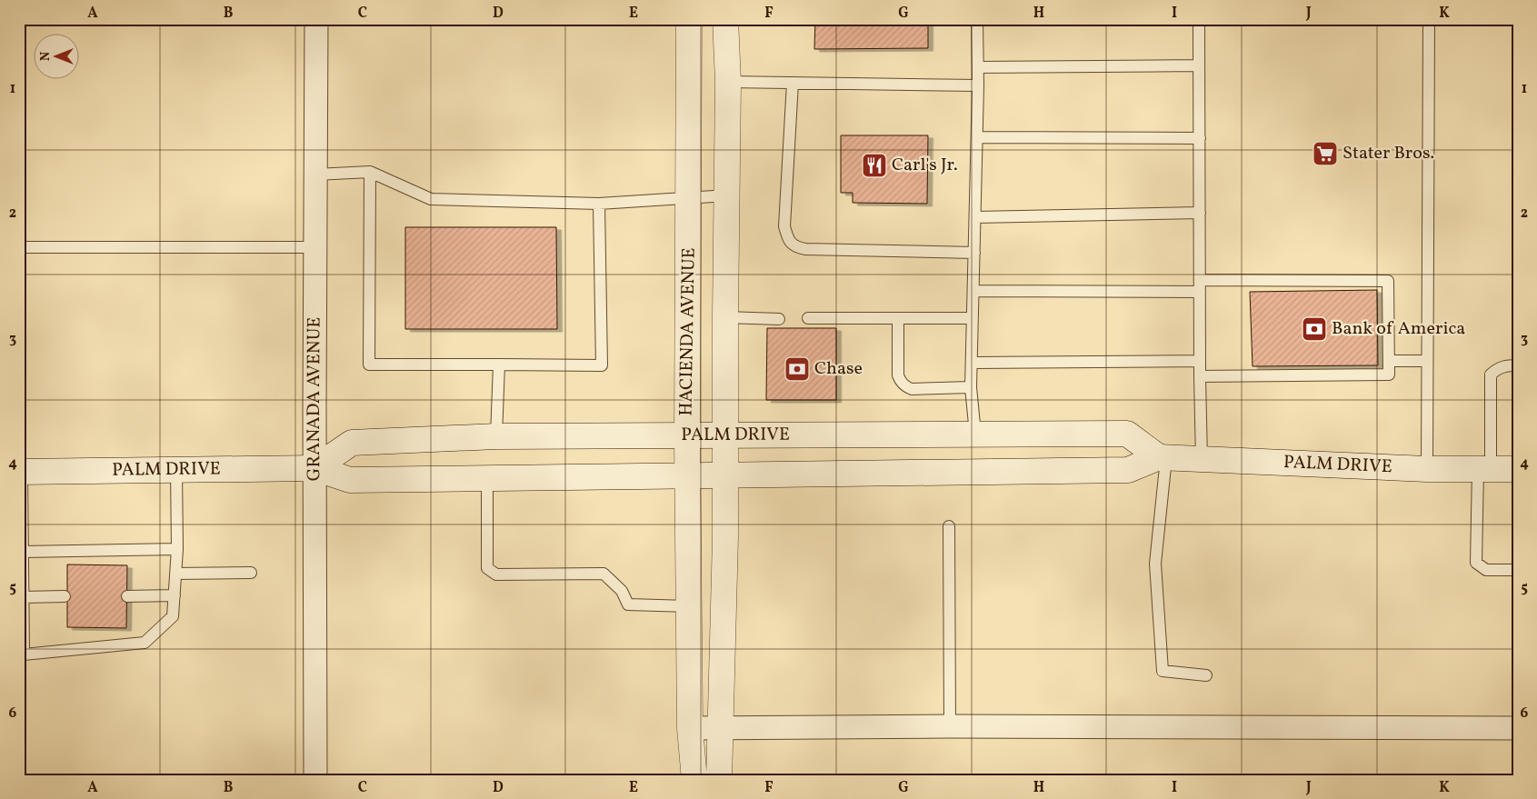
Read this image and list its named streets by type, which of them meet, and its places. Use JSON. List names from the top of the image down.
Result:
{
  "streets": {
    "main road": ["HACIENDA AVENUE", "PALM DRIVE"],
    "street": ["GRANADA AVENUE"]
  },
  "crossings": [
    ["HACIENDA AVENUE", "PALM DRIVE"],
    ["GRANADA AVENUE", "PALM DRIVE"]
  ],
  "places": {
    "supermarket": ["Stater Bros."],
    "restaurant": ["Carl's Jr."],
    "bank": ["Bank of America", "Chase"]
  },
  "north": "left",
  "grid": {
    "columns": [
      "A",
      "B",
      "C",
      "D",
      "E",
      "F",
      "G",
      "H",
      "I",
      "J",
      "K"
    ],
    "rows": [
      "1",
      "2",
      "3",
      "4",
      "5",
      "6"
    ]
  }
}
